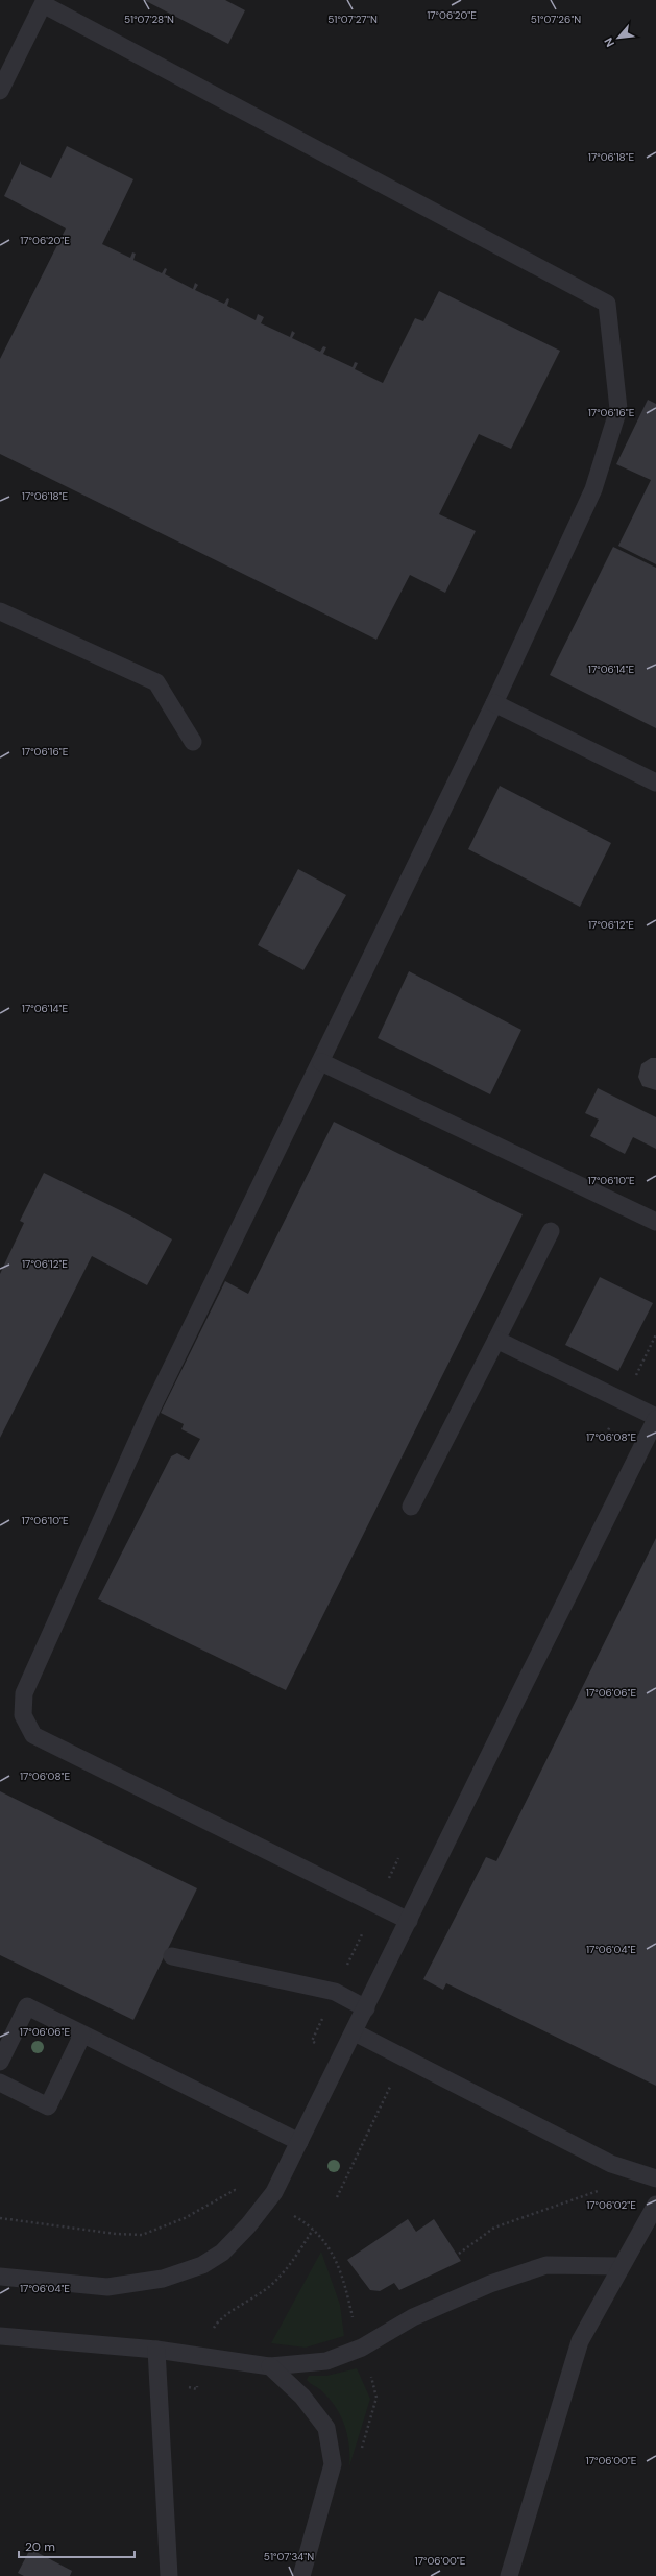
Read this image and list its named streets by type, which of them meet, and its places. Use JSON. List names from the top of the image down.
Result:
{
  "scale_bar": "20 m",
  "north": "bottom left",
  "coordinates": [
    "17°06'20\"E",
    "51°07'27\"N",
    "51°07'26\"N",
    "51°07'28\"N",
    "17°06'18\"E",
    "17°06'16\"E",
    "17°06'14\"E",
    "17°06'12\"E",
    "17°06'10\"E",
    "17°06'08\"E",
    "17°06'06\"E",
    "17°06'04\"E",
    "17°06'02\"E",
    "17°06'00\"E",
    "51°07'34\"N"
  ]
}
